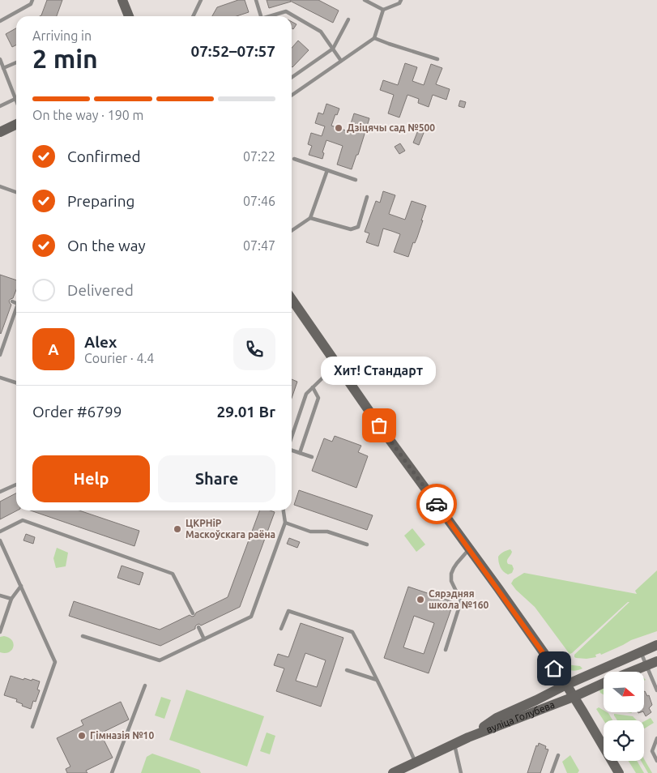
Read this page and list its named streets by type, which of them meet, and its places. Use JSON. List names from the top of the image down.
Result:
{
  "streets": {
    "main road": ["вуліца Голубева"]
  },
  "places": [
    "Дзіцячы сад №500",
    "Хит! Стандарт",
    "ЦКРНіР Маскоўскага раёна",
    "Сярэдняя школа №160",
    "Гімназія №10"
  ],
  "north": "right",
  "page": {
    "heading": ["2 min", "Arriving in", "07:52–07:57"],
    "panel": [
      "Alex",
      "Courier · 4.4",
      "Order #6799",
      "29.01 Br"
    ],
    "bar": "On the way · 190 m",
    "list": [
      ["Confirmed", "07:22"],
      ["Preparing", "07:46"],
      ["On the way", "07:47"],
      "Delivered"
    ],
    "round": "A",
    "bubble": "Хит! Стандарт",
    "buttons": ["Help", "Share"]
  }
}
